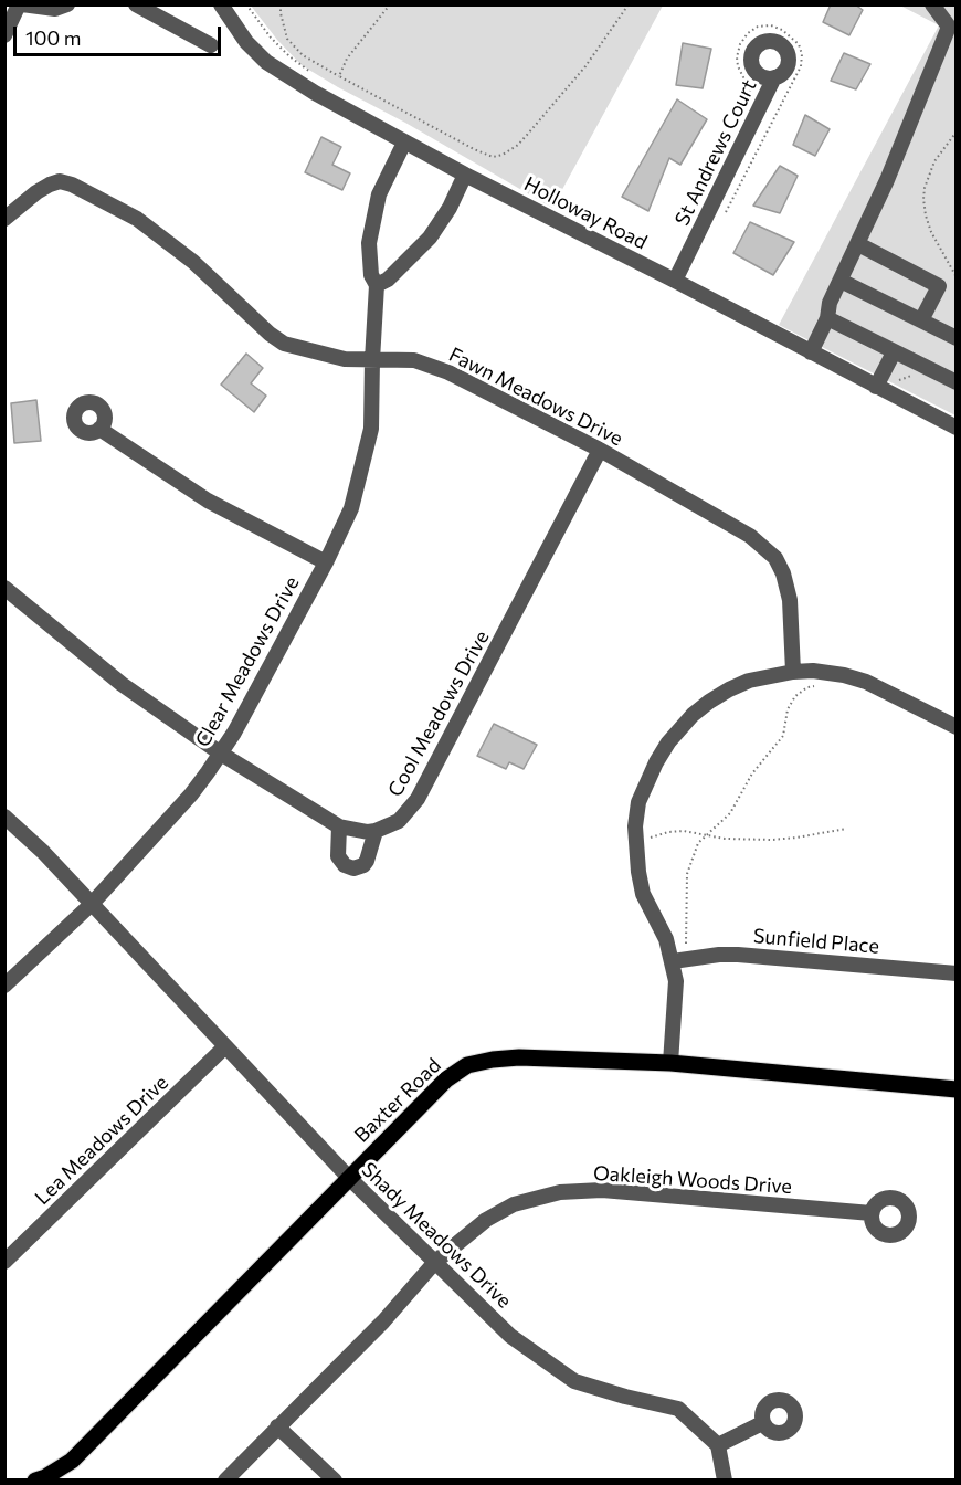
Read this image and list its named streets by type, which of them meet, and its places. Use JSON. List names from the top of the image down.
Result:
{
  "streets": {
    "main road": ["Baxter Road"],
    "street": [
      "St Andrews Court",
      "Holloway Road",
      "Fawn Meadows Drive",
      "Clear Meadows Drive",
      "Cool Meadows Drive",
      "Sunfield Place",
      "Lea Meadows Drive",
      "Oakleigh Woods Drive",
      "Shady Meadows Drive"
    ]
  },
  "crossings": [
    ["St Andrews Court", "Holloway Road"],
    ["Holloway Road", "Clear Meadows Drive"],
    ["Fawn Meadows Drive", "Clear Meadows Drive"],
    ["Fawn Meadows Drive", "Cool Meadows Drive"],
    ["Clear Meadows Drive", "Shady Meadows Drive"],
    ["Baxter Road", "Shady Meadows Drive"],
    ["Lea Meadows Drive", "Shady Meadows Drive"],
    ["Oakleigh Woods Drive", "Shady Meadows Drive"]
  ],
  "scale_bar": "100 m"
}
